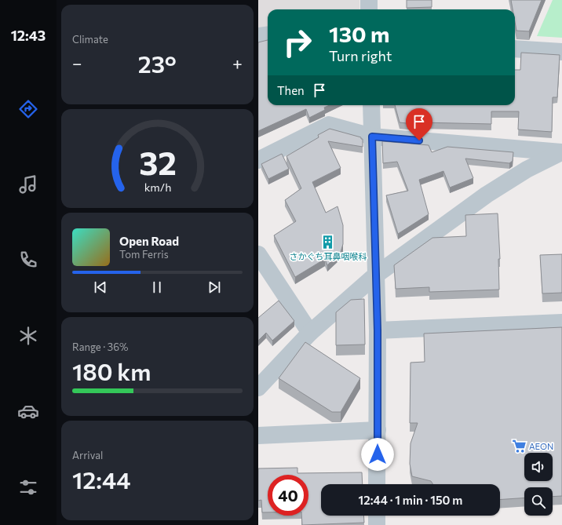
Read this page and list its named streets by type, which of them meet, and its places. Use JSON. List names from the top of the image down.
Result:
{
  "places": {
    "building": ["さかぐち耳鼻咽喉科"],
    "supermarket": ["AEON"]
  },
  "page": {
    "tabs": "12:43",
    "tile": [
      "Climate",
      ["Range · 36%", "180 km"],
      ["Arrival", "12:44"]
    ],
    "turn": ["130 m", "Turn right"],
    "heat": ["−", "23°", "+"],
    "then": "Then",
    "song": ["Open Road", "Tom Ferris"],
    "limit": "40",
    "trip": "12:44 · 1 min · 150 m",
    "gauge": ["32", "km/h"]
  }
}
